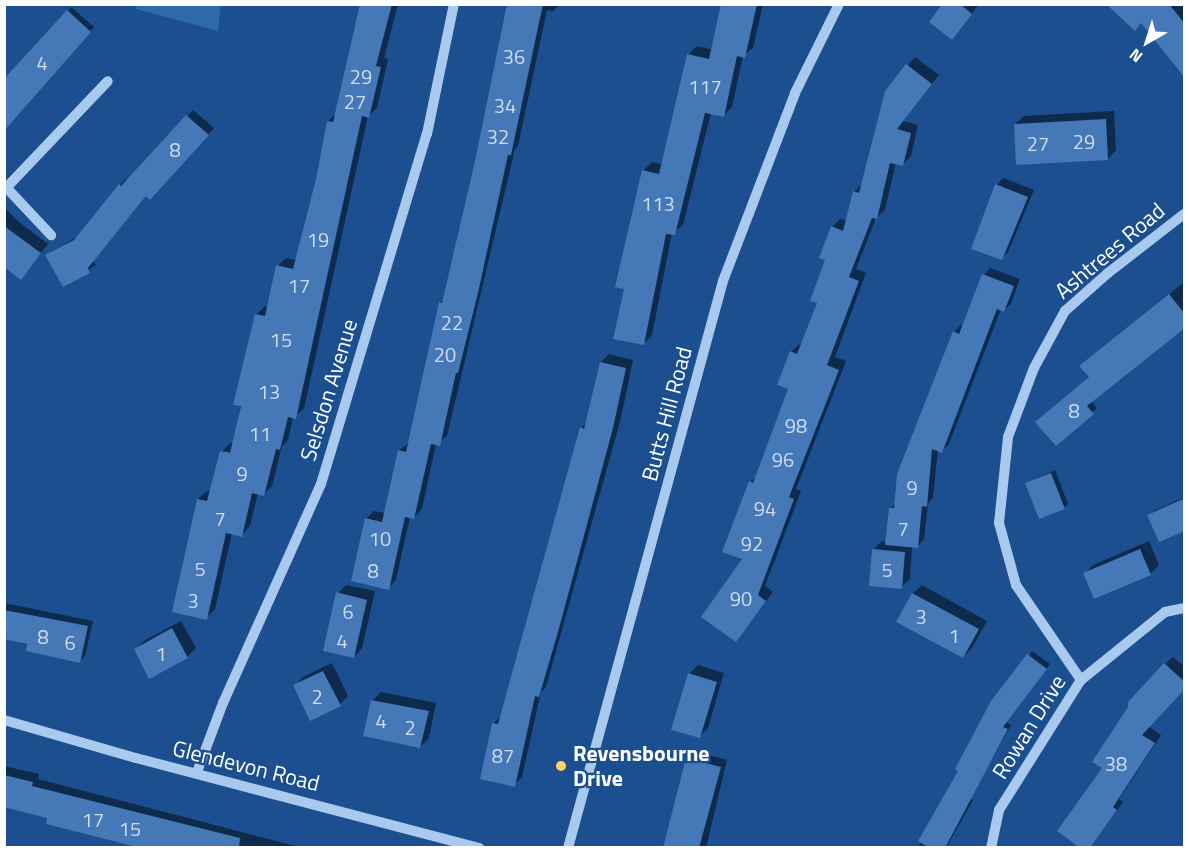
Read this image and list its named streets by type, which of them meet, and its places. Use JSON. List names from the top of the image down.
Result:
{
  "streets": {
    "street": [
      "Ashtrees Road",
      "Selsdon Avenue",
      "Butts Hill Road",
      "Rowan Drive",
      "Glendevon Road"
    ]
  },
  "crossings": [
    ["Ashtrees Road", "Rowan Drive"],
    ["Selsdon Avenue", "Glendevon Road"]
  ],
  "places": ["Revensbourne Drive"],
  "house_numbers": [
    "36",
    "4",
    "29",
    "117",
    "27",
    "34",
    "32",
    "29",
    "27",
    "8",
    "113",
    "19",
    "17",
    "22",
    "15",
    "20",
    "13",
    "8",
    "98",
    "11",
    "96",
    "9",
    "9",
    "94",
    "7",
    "7",
    "10",
    "92",
    "5",
    "5",
    "8",
    "90",
    "3",
    "6",
    "3",
    "1",
    "8",
    "4",
    "6",
    "1",
    "2",
    "4",
    "2",
    "87",
    "38",
    "17",
    "15"
  ],
  "north": "bottom left"
}
